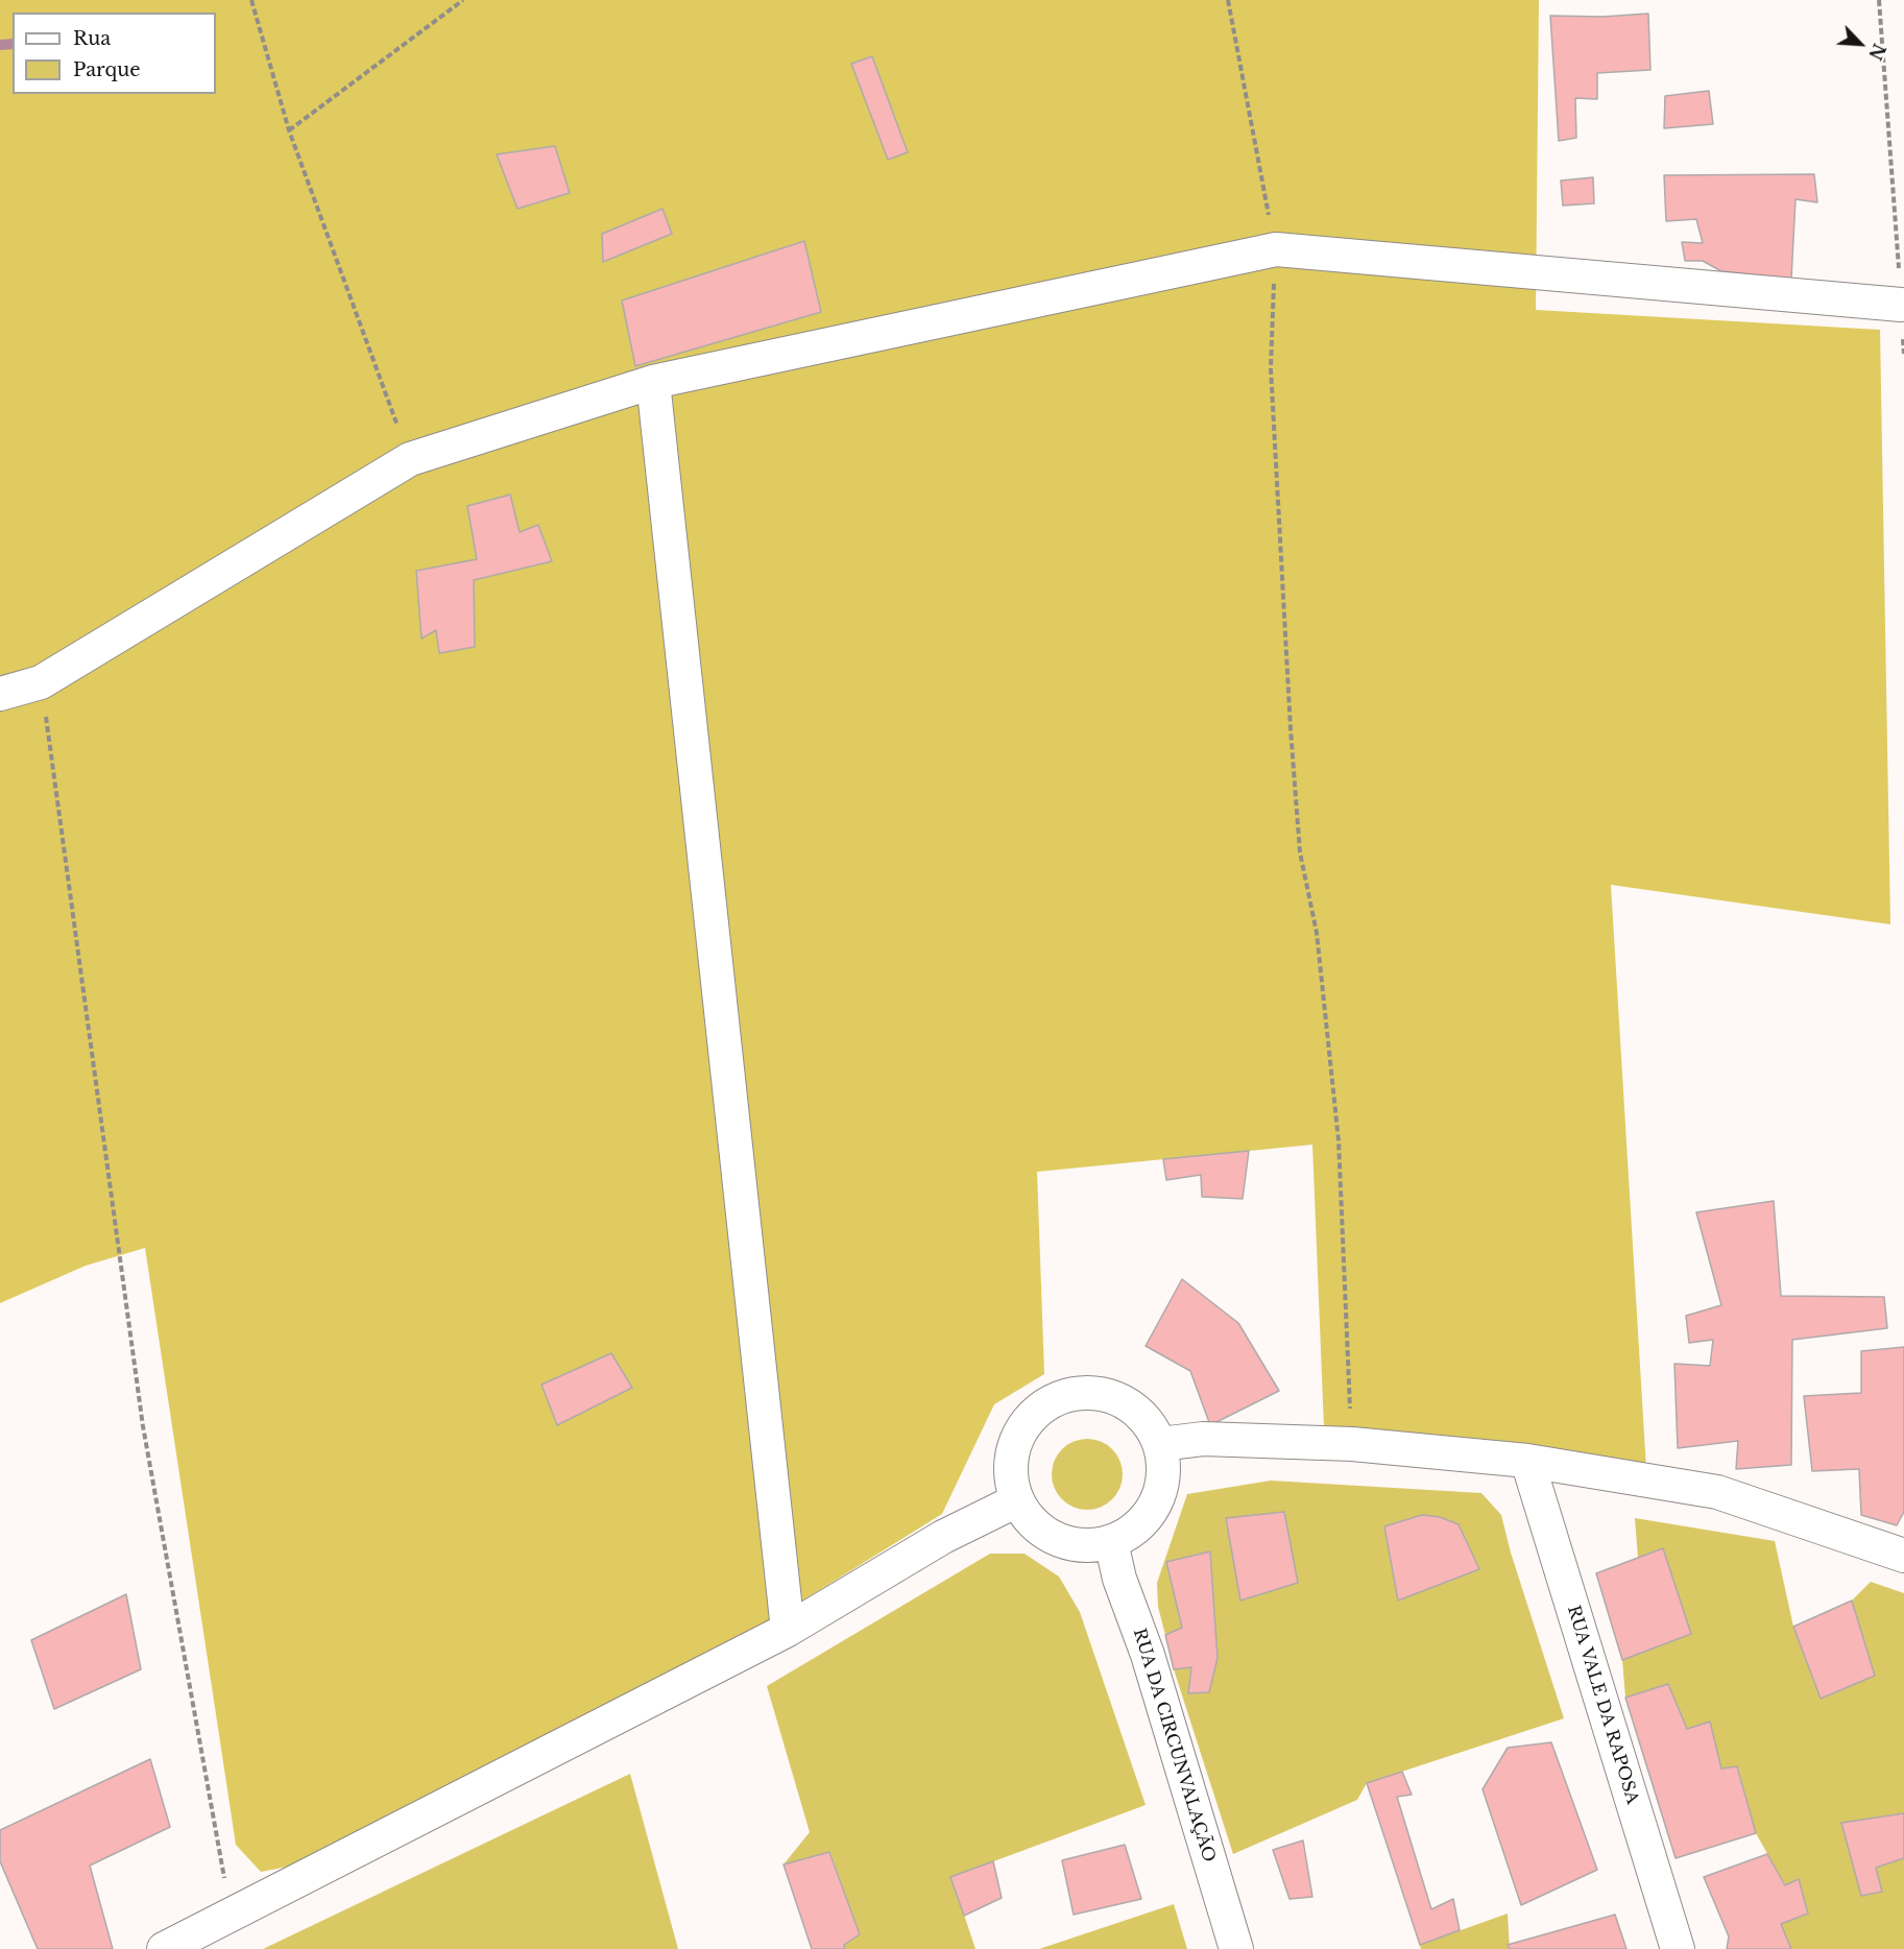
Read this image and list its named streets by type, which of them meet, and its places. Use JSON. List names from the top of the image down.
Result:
{
  "streets": {
    "street": ["RUA VALE DA RAPOSA", "RUA DA CIRCUNVALAÇÃO"]
  },
  "legend": ["Rua", "Parque"],
  "north": "bottom right"
}
